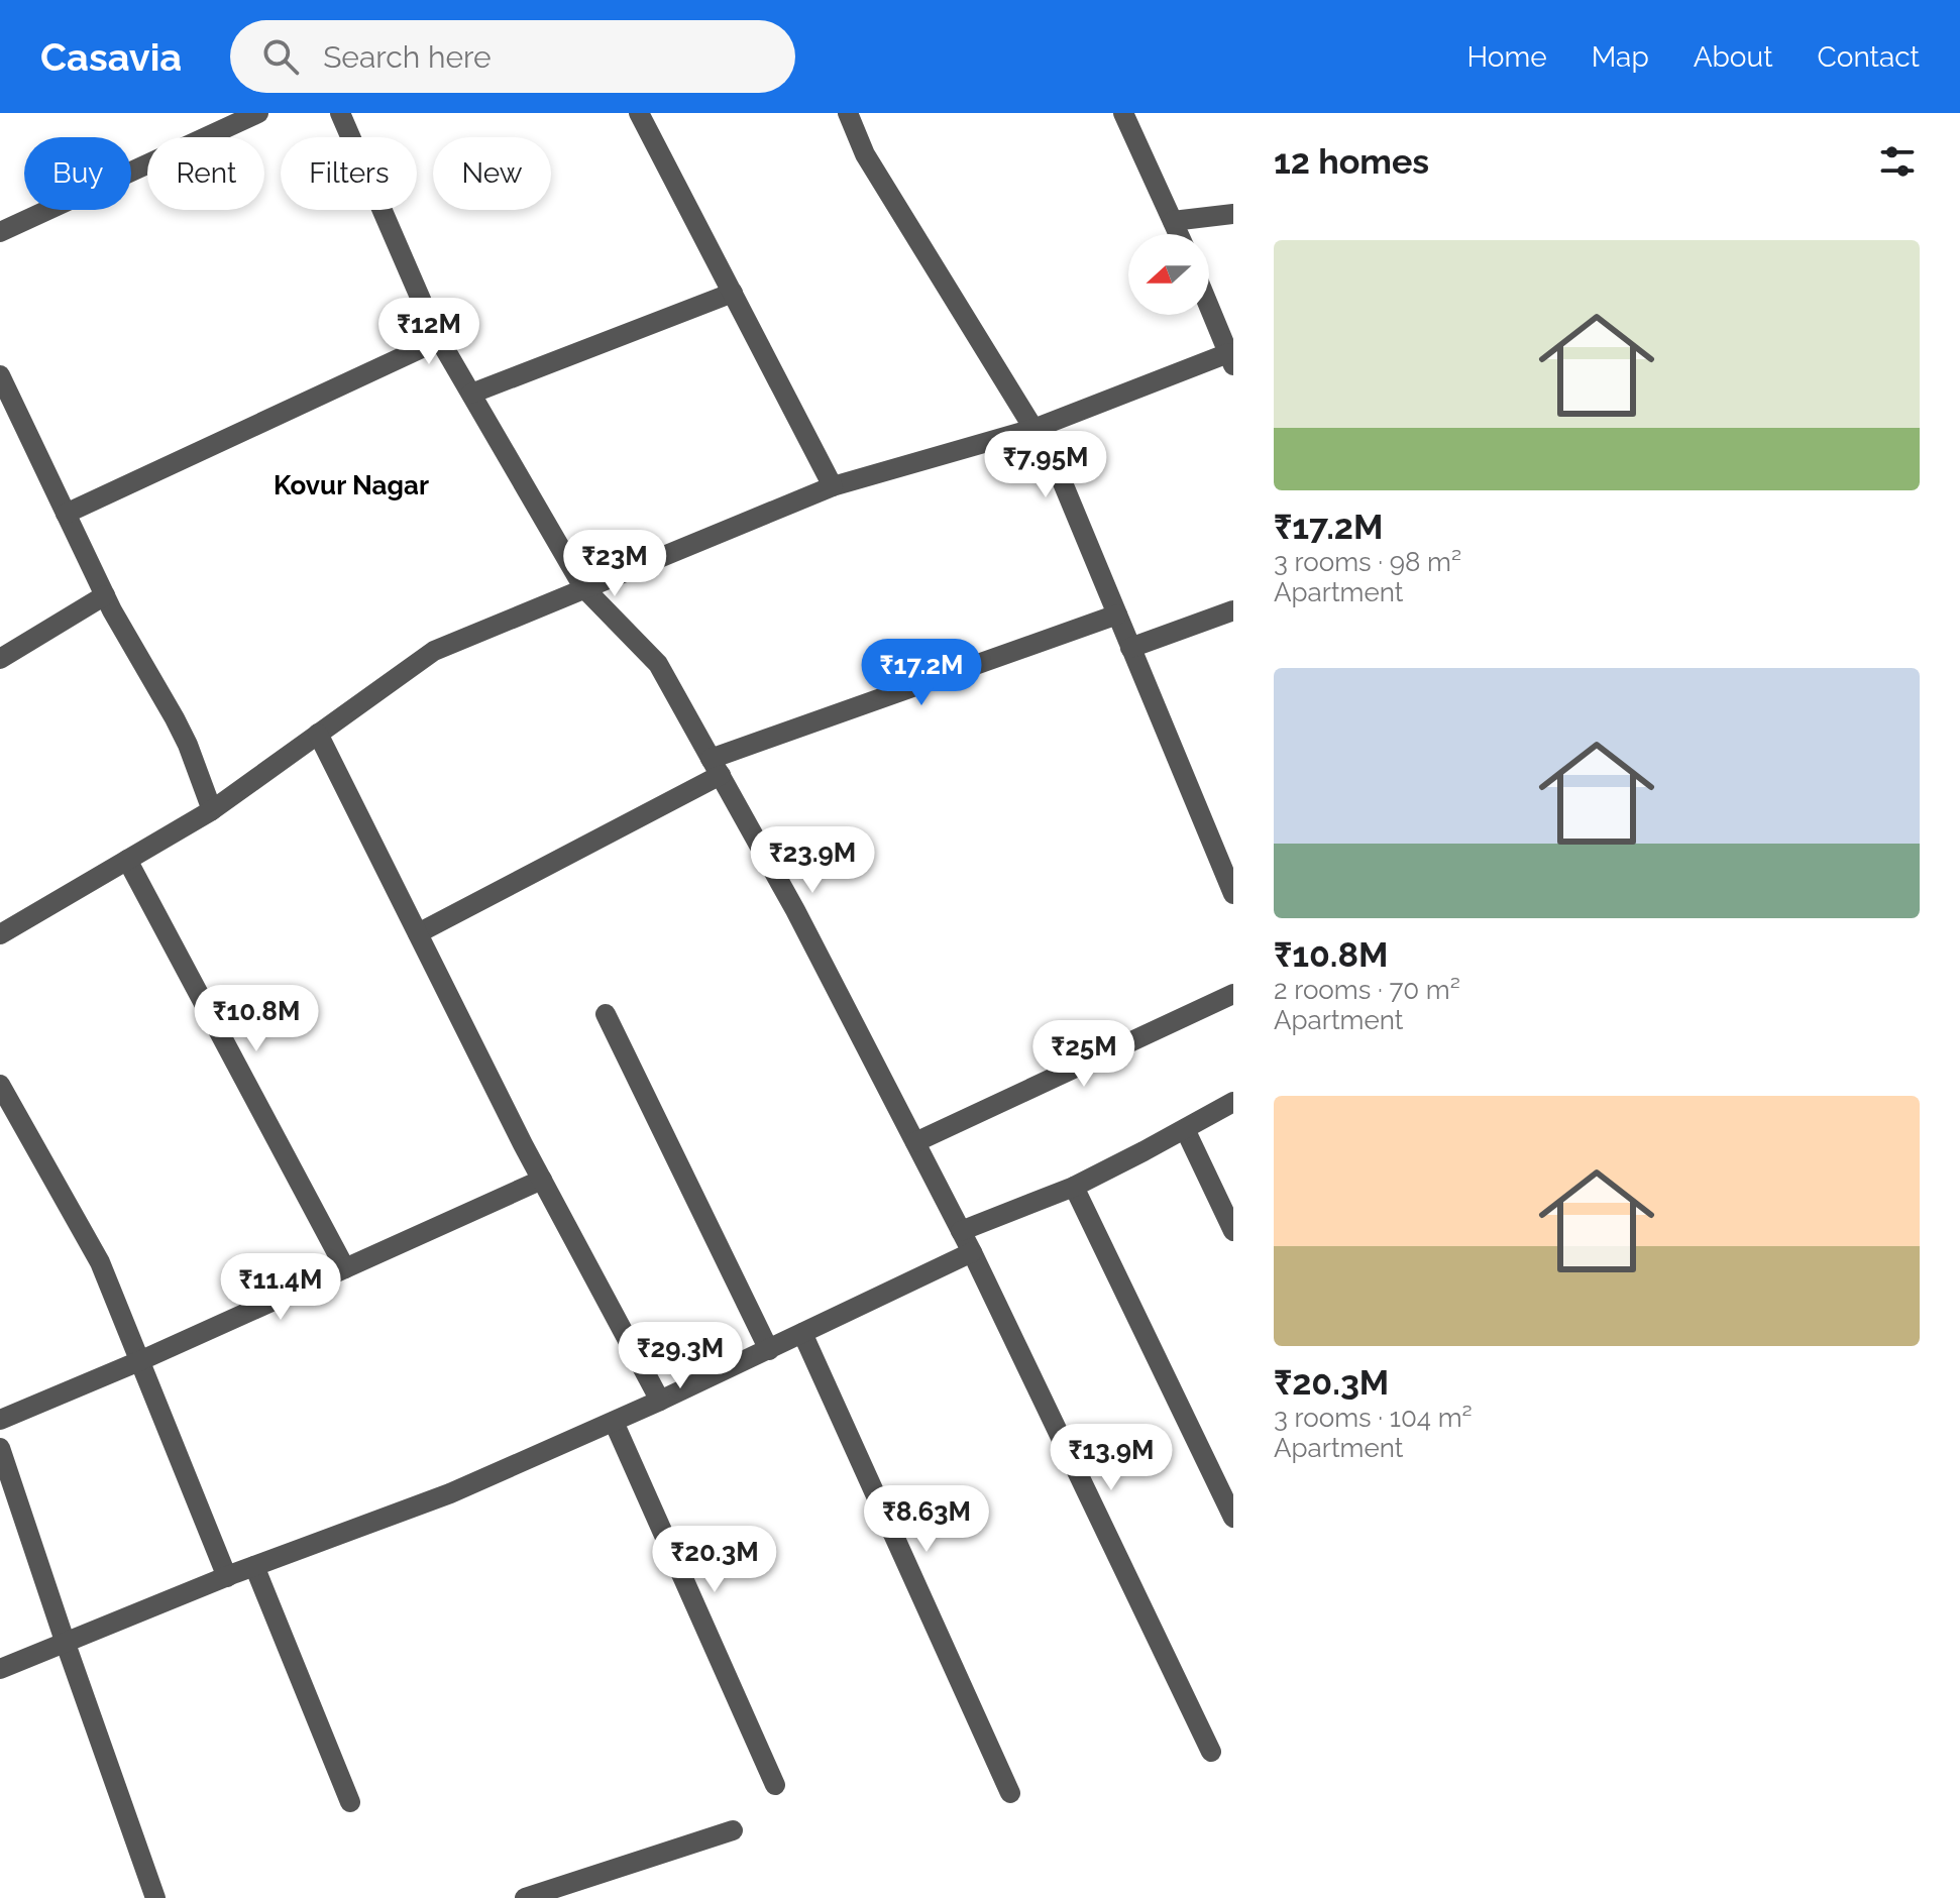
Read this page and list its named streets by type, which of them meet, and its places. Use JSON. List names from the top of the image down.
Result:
{
  "districts": ["Kovur Nagar"],
  "north": "left",
  "page": {
    "header": "Casavia",
    "search": "Search here",
    "nav": [
      "Home",
      "Map",
      "About",
      "Contact"
    ],
    "heading": "12 homes",
    "chip": [
      "Buy",
      "Rent",
      "Filters",
      "New"
    ],
    "list": [
      {
        "name": "₹17.2M",
        "note": "3 rooms · 98 m² · Apartment"
      },
      {
        "name": "₹10.8M",
        "note": "2 rooms · 70 m² · Apartment"
      },
      {
        "name": "₹20.3M",
        "note": "3 rooms · 104 m² · Apartment"
      }
    ],
    "price": [
      "₹12M",
      "₹7.95M",
      "₹23M",
      "₹17.2M",
      "₹23.9M",
      "₹10.8M",
      "₹25M",
      "₹11.4M",
      "₹29.3M",
      "₹13.9M",
      "₹8.63M",
      "₹20.3M"
    ]
  }
}
